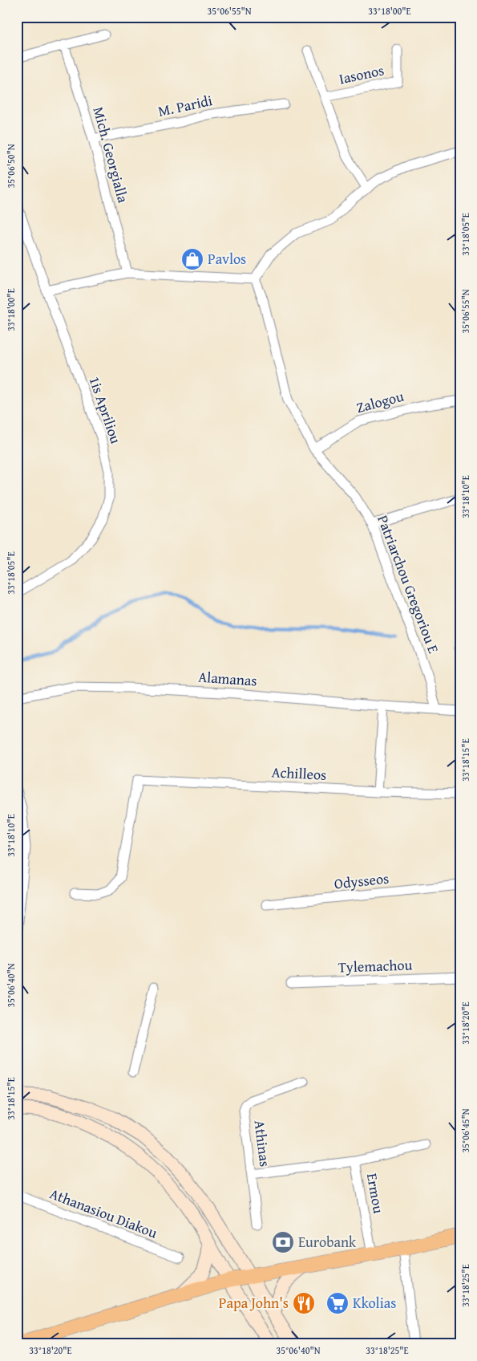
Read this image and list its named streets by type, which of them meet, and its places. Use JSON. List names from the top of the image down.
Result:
{
  "streets": {
    "street": [
      "Iasonos",
      "M. Paridi",
      "Mich. Georgialla",
      "Zalogou",
      "1is Apriliou",
      "Patriarchou Gregoriou E",
      "Alamanas",
      "Achilleos",
      "Odysseos",
      "Tylemachou",
      "Athinas",
      "Ermou",
      "Athanasiou Diakou"
    ]
  },
  "crossings": [
    ["M. Paridi", "Mich. Georgialla"],
    ["Zalogou", "Patriarchou Gregoriou E"],
    ["Patriarchou Gregoriou E", "Alamanas"]
  ],
  "places": {
    "shop": ["Pavlos"],
    "bank": ["Eurobank"],
    "restaurant": ["Papa John's"],
    "supermarket": ["Kkolias"]
  },
  "coordinates": [
    "35°06'55\"N",
    "33°18'00\"E",
    "35°06'50\"N",
    "33°18'05\"E",
    "33°18'10\"E",
    "33°18'15\"E",
    "35°06'40\"N",
    "33°18'20\"E",
    "35°06'45\"N",
    "33°18'25\"E"
  ]
}
